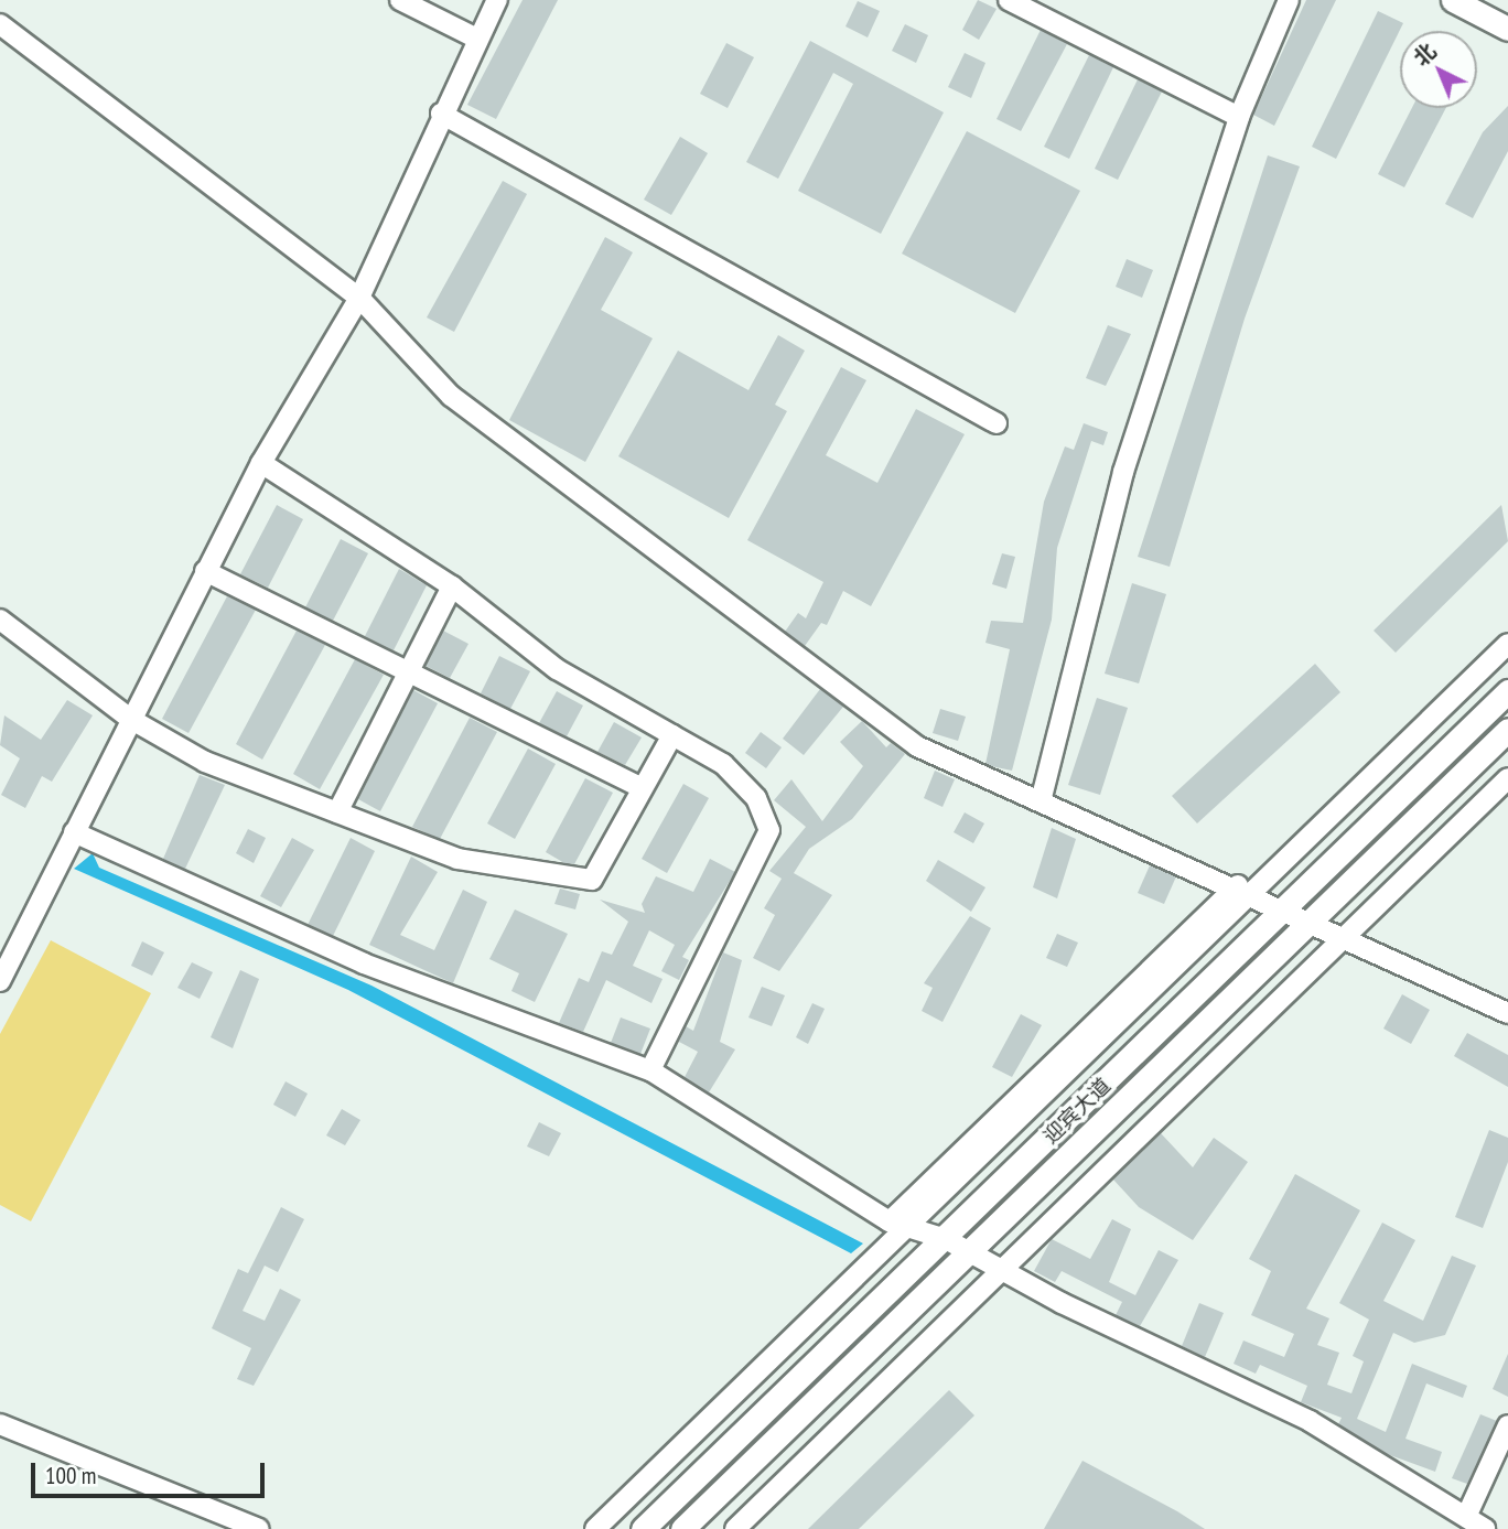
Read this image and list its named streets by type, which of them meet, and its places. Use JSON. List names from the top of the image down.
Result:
{
  "streets": {
    "main road": ["迎宾大道"]
  },
  "scale_bar": "100 m",
  "north": "top left"
}
